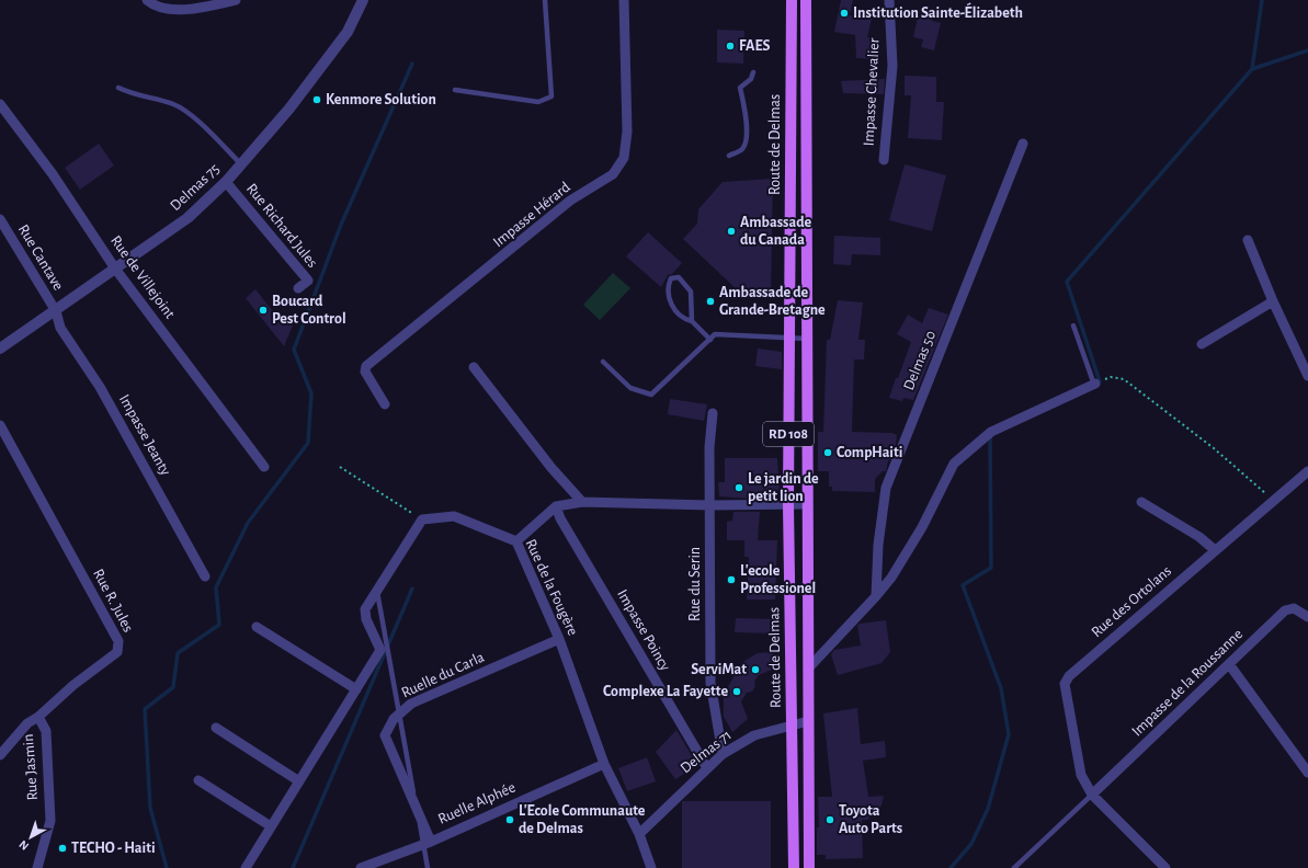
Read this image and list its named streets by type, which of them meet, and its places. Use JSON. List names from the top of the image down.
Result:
{
  "streets": {
    "main road": ["Route de Delmas", "RD 108"],
    "street": [
      "Impasse Chevalier",
      "Delmas 75",
      "Impasse Hérard",
      "Rue Richard Jules",
      "Rue Cantave",
      "Rue de Villejoint",
      "Delmas 50",
      "Impasse Jeanty",
      "Rue du Serin",
      "Rue de la Fougère",
      "Rue R. Jules",
      "Rue des Ortolans",
      "Impasse Poincy",
      "Ruelle du Carla",
      "Impasse de la Roussanne",
      "Delmas 71",
      "Rue Jasmin",
      "Ruelle Alphée"
    ]
  },
  "crossings": [
    ["Route de Delmas", "Delmas 71"],
    ["Delmas 75", "Rue Richard Jules"],
    ["Delmas 75", "Rue Cantave"],
    ["Delmas 75", "Rue de Villejoint"],
    ["Delmas 75", "Impasse Jeanty"],
    ["Rue Cantave", "Impasse Jeanty"],
    ["Rue du Serin", "Delmas 71"],
    ["Rue de la Fougère", "Ruelle du Carla"],
    ["Rue de la Fougère", "Delmas 71"],
    ["Rue de la Fougère", "Ruelle Alphée"],
    ["Rue R. Jules", "Rue Jasmin"],
    ["Rue des Ortolans", "Impasse de la Roussanne"],
    ["Impasse Poincy", "Delmas 71"],
    ["Ruelle du Carla", "Ruelle Alphée"]
  ],
  "places": [
    "Institution Sainte-Élizabeth",
    "FAES",
    "Kenmore Solution",
    "Ambassade du Canada",
    "Ambassade de Grande-Bretagne",
    "Boucard Pest Control",
    "CompHaiti",
    "Le jardin de petit lion",
    "L'ecole Professionel",
    "ServiMat",
    "Complexe La Fayette",
    "L'Ecole Communaute de Delmas",
    "Toyota Auto Parts",
    "TECHO - Haiti"
  ],
  "north": "bottom left"
}
